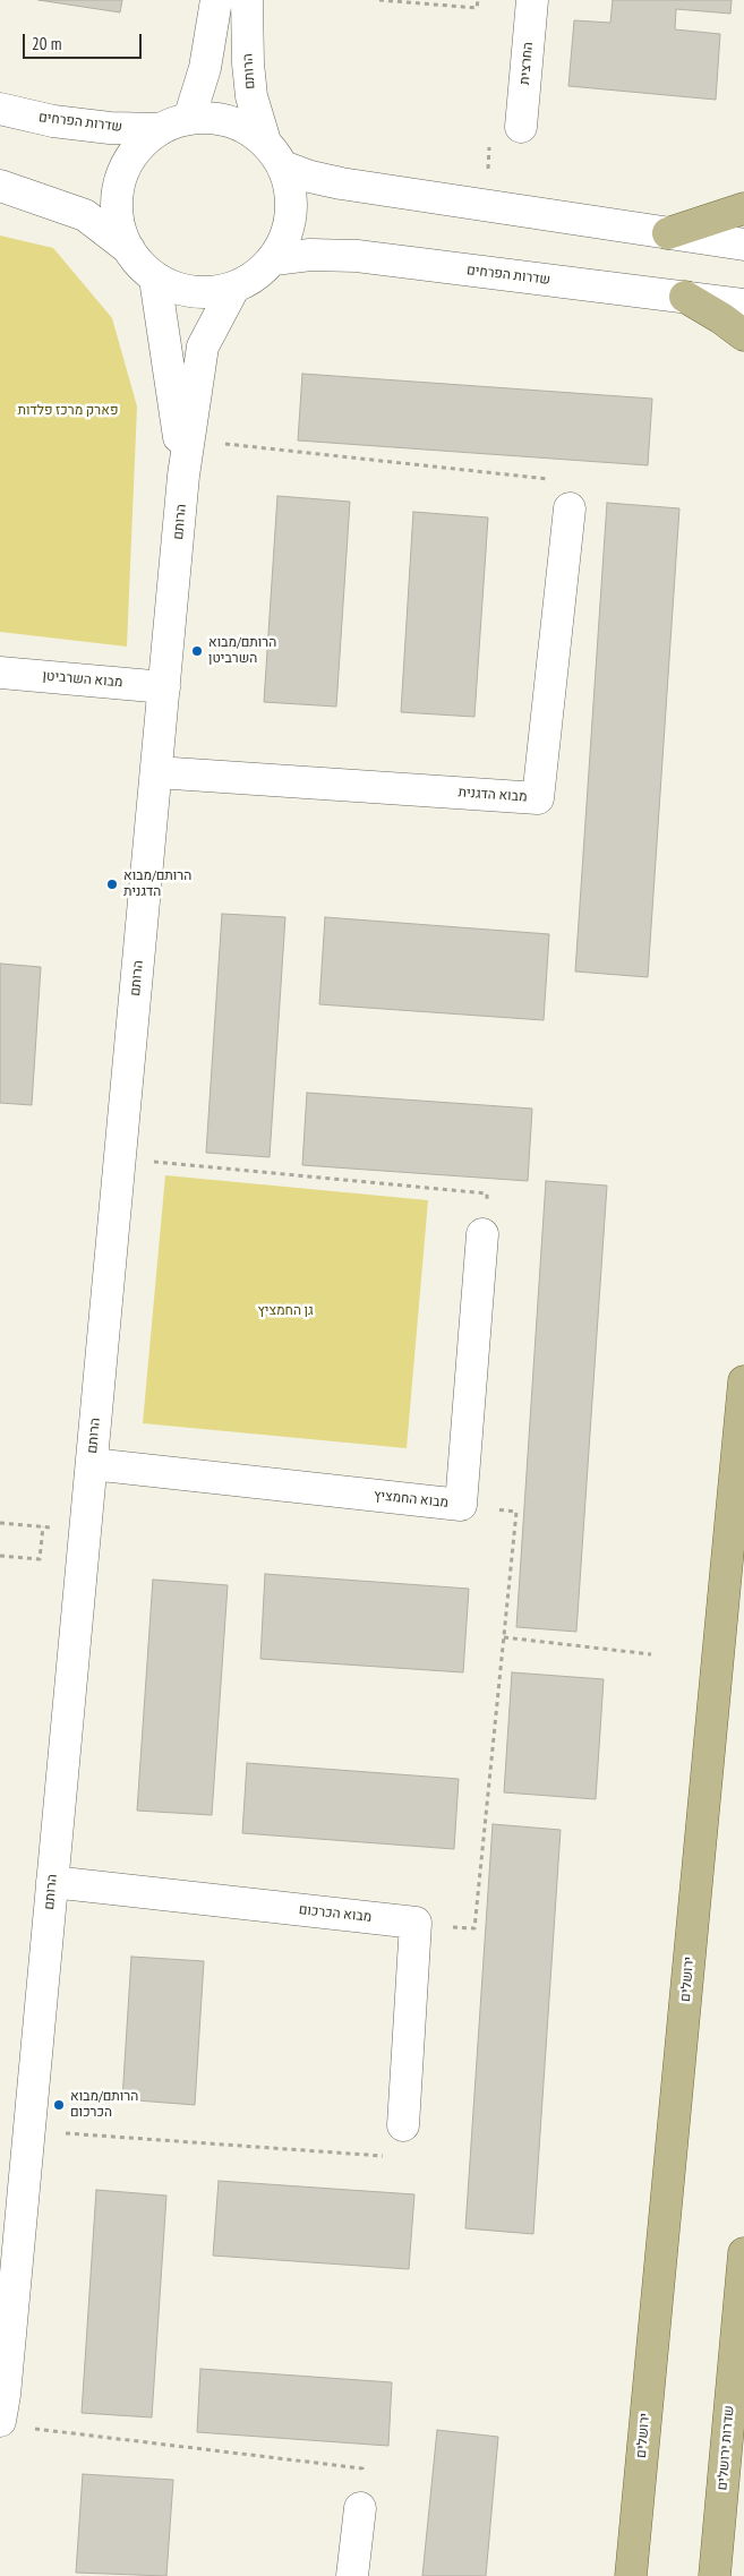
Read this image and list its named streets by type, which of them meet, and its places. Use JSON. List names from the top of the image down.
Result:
{
  "streets": {
    "main road": ["ירושלים", "שדרות ירושלים"],
    "street": [
      "החרצית",
      "הרותם",
      "שדרות הפרחים",
      "מבוא השרביטן",
      "מבוא הדגנית",
      "מבוא החמציץ",
      "מבוא הכרכום"
    ]
  },
  "crossings": [
    ["הרותם", "שדרות הפרחים"],
    ["הרותם", "מבוא השרביטן"],
    ["הרותם", "מבוא הדגנית"],
    ["הרותם", "מבוא החמציץ"],
    ["הרותם", "מבוא הכרכום"]
  ],
  "parks": ["פארק מרכז פלדות", "גן החמציץ"],
  "places": ["הרותם/מבוא השרביטן", "הרותם/מבוא הדגנית", "הרותם/מבוא הכרכום"],
  "scale_bar": "20 m"
}
